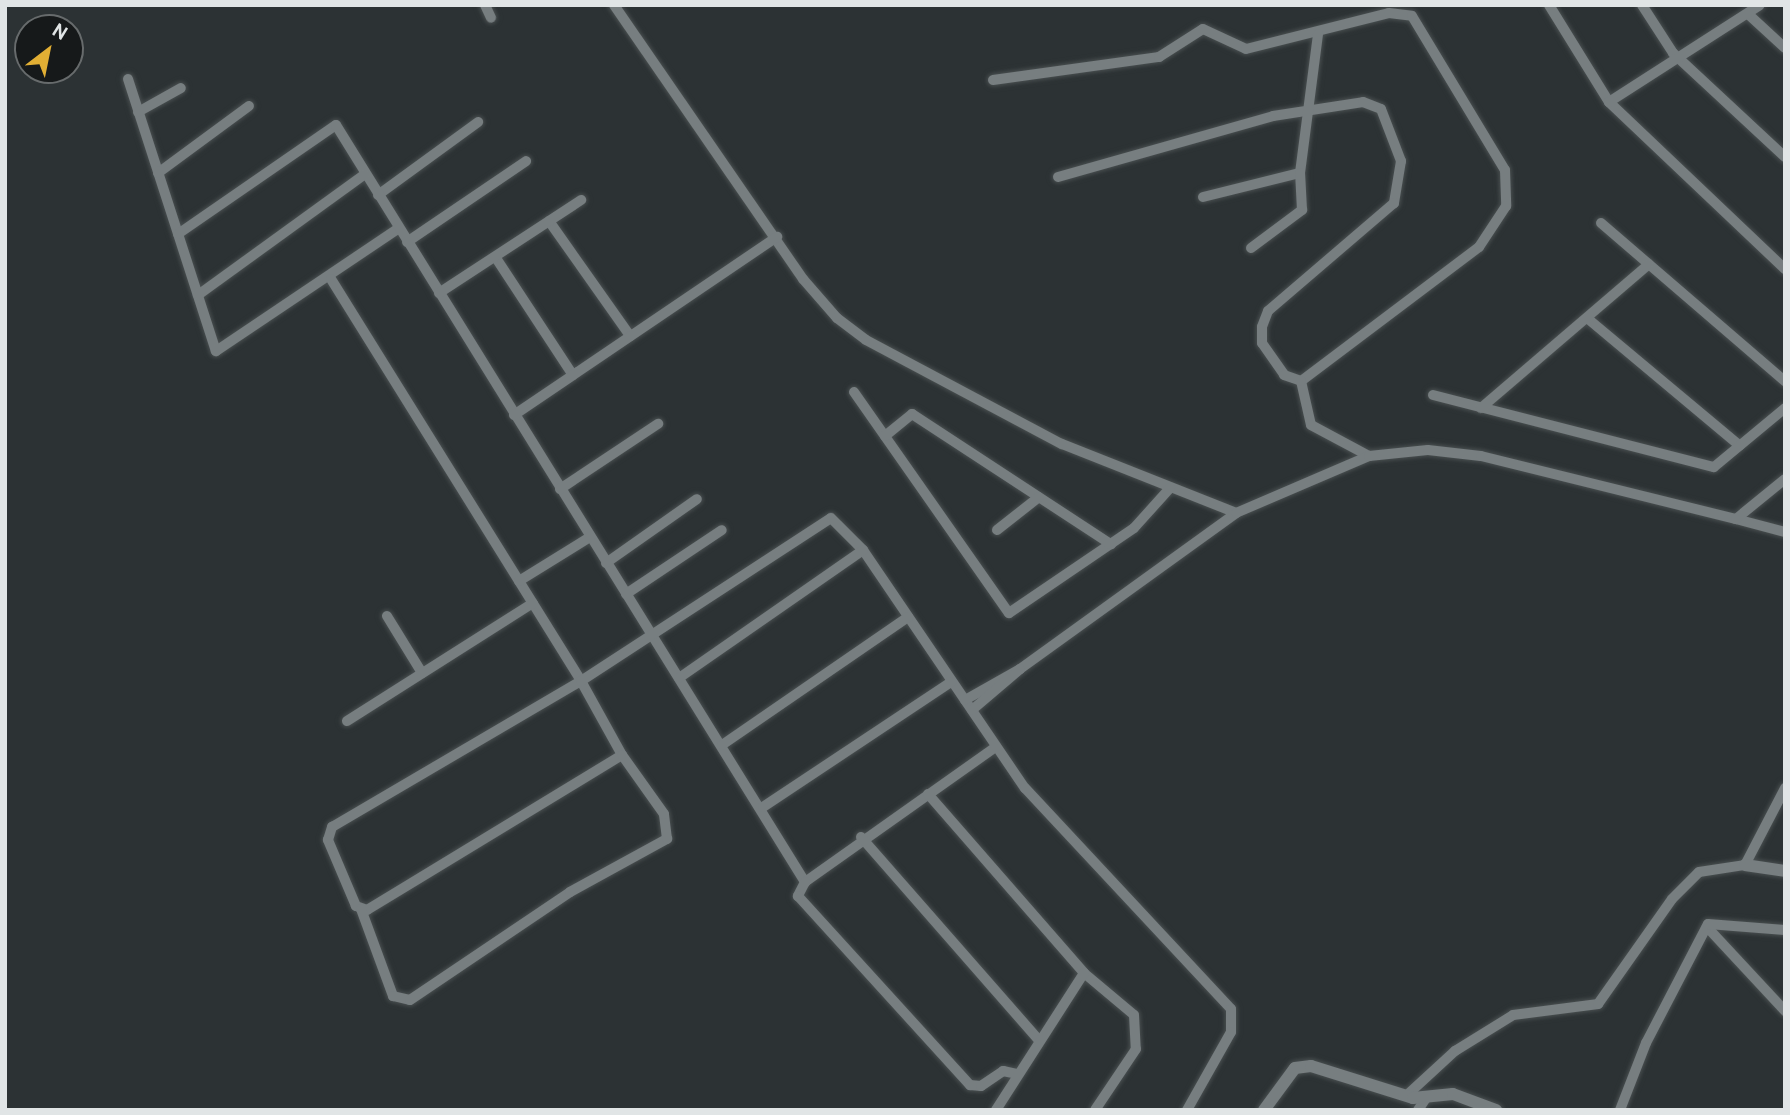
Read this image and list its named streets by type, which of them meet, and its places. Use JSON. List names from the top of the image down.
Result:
{
  "north": "top right"
}
